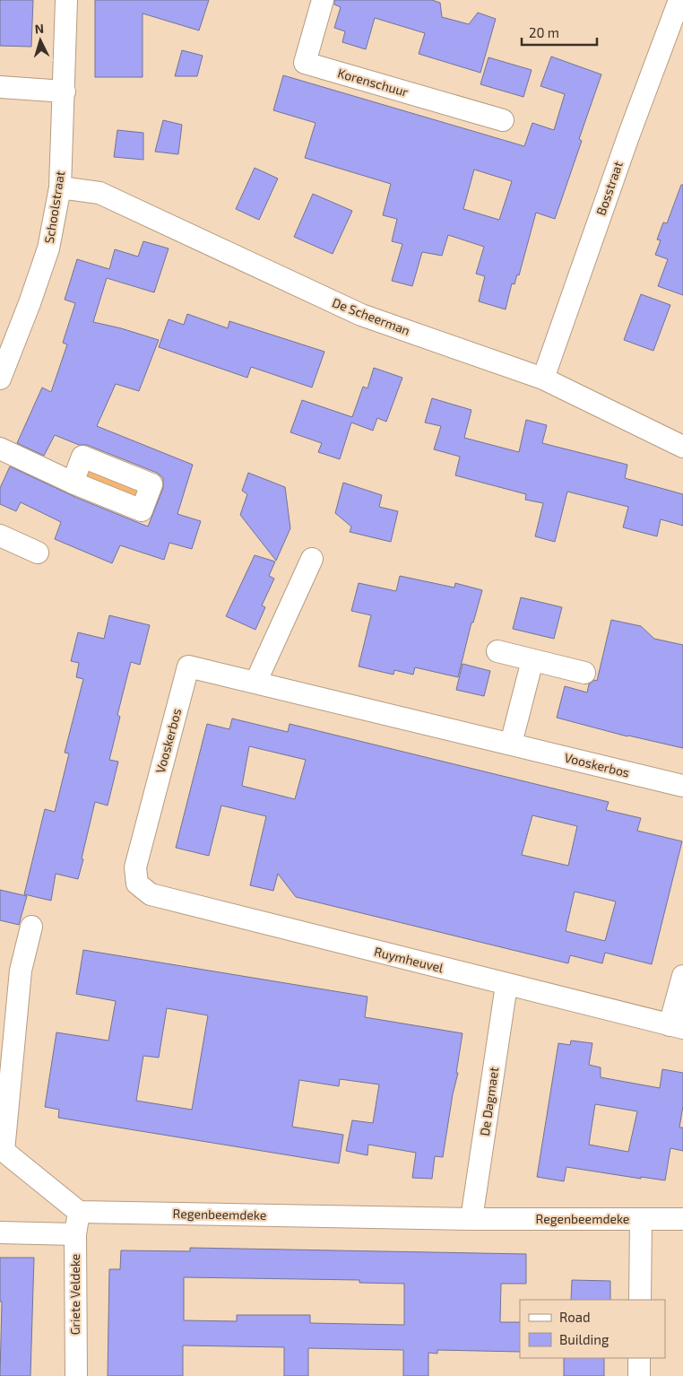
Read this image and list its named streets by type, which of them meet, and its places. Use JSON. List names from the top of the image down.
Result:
{
  "streets": {
    "street": [
      "Korenschuur",
      "Bosstraat",
      "Schoolstraat",
      "De Scheerman",
      "Vooskerbos",
      "Ruymheuvel",
      "De Dagmaet",
      "Regenbeemdeke",
      "Griete Veldeke"
    ]
  },
  "crossings": [
    ["Bosstraat", "De Scheerman"],
    ["Schoolstraat", "De Scheerman"],
    ["Vooskerbos", "Ruymheuvel"],
    ["Ruymheuvel", "De Dagmaet"],
    ["De Dagmaet", "Regenbeemdeke"],
    ["Regenbeemdeke", "Griete Veldeke"]
  ],
  "legend": ["Road", "Building"],
  "scale_bar": "20 m",
  "north": "top"
}
